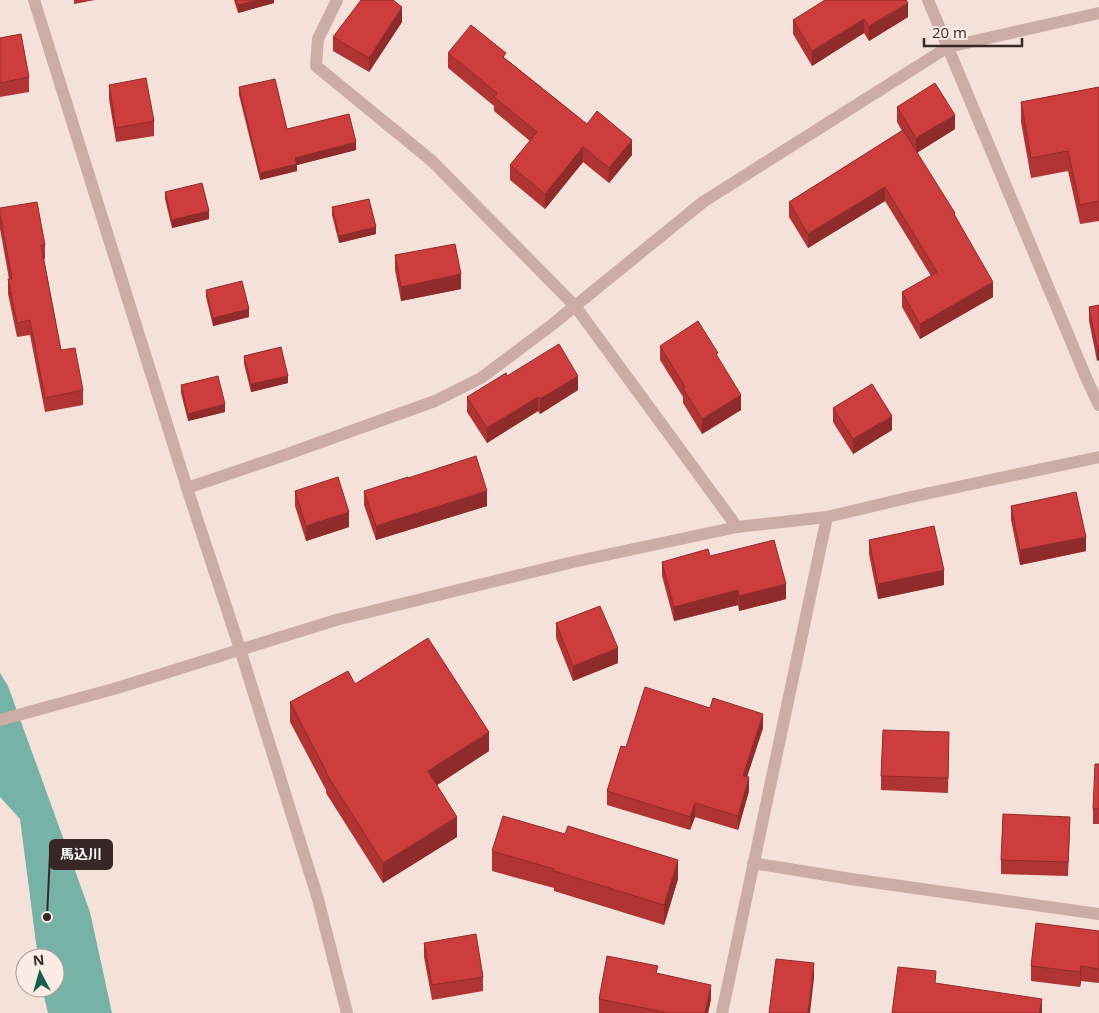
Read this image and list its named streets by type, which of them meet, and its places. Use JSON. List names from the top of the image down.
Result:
{
  "places": ["馬込川"],
  "scale_bar": "20 m",
  "north": "top"
}
